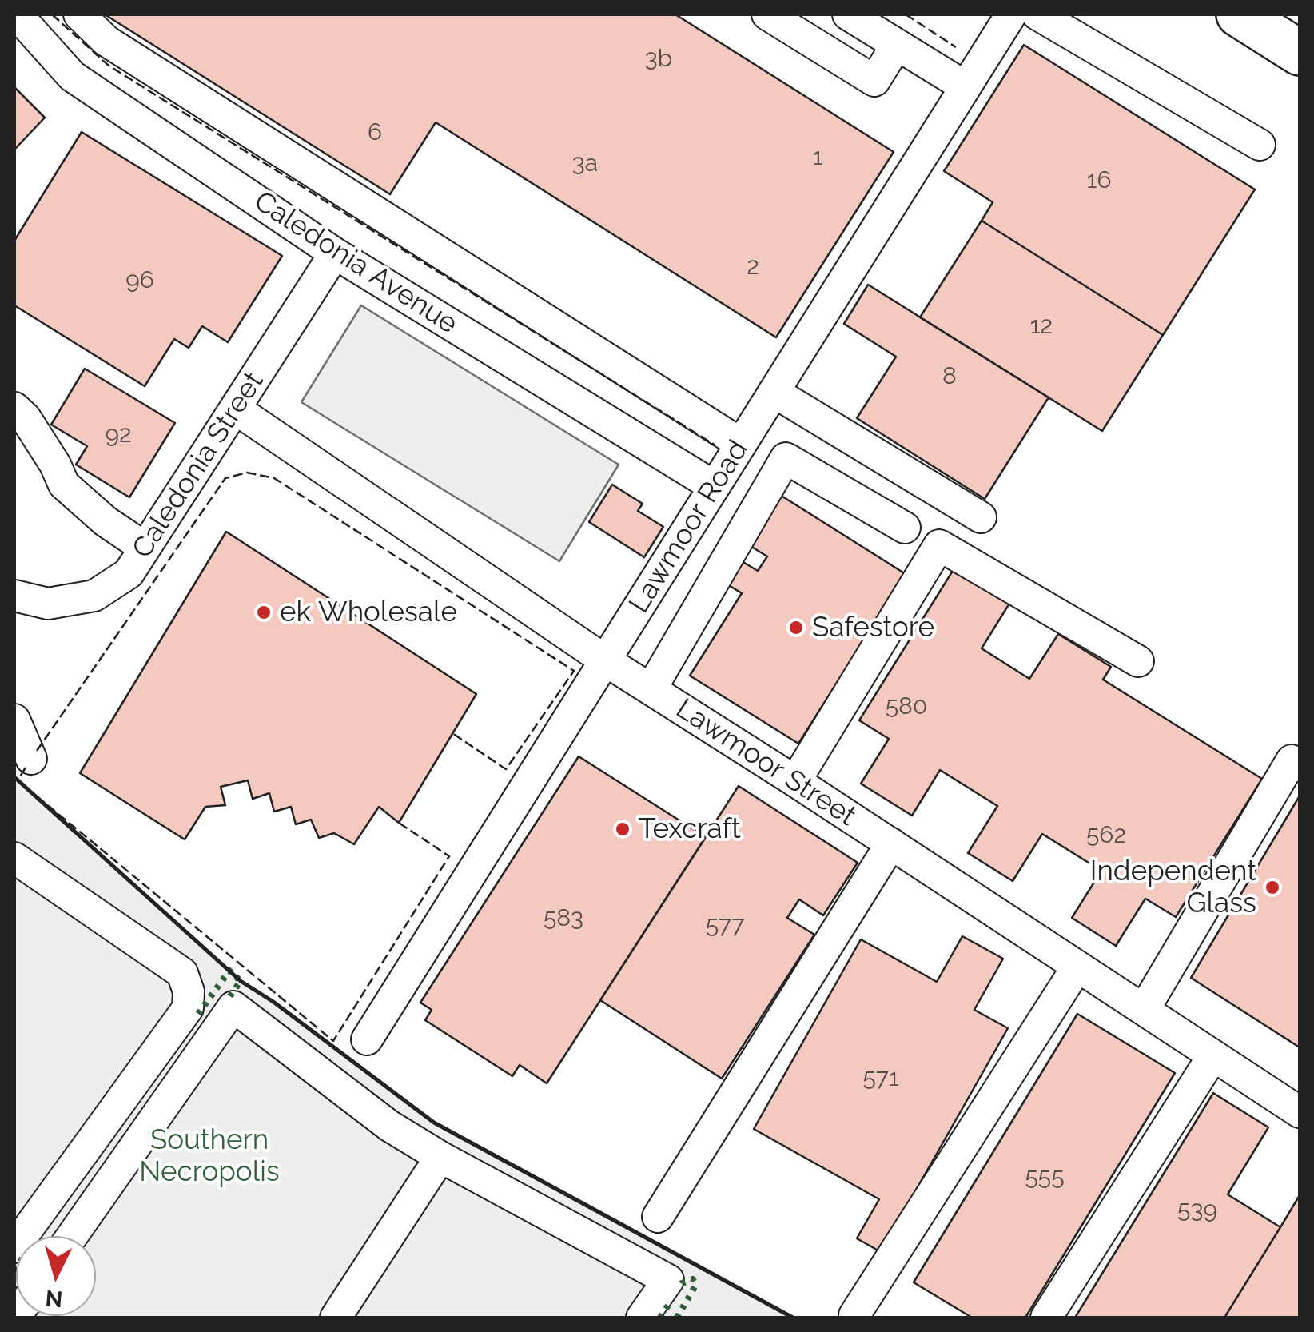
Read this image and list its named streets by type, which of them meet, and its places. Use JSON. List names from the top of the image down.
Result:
{
  "streets": {
    "street": [
      "Caledonia Avenue",
      "Caledonia Street",
      "Lawmoor Road",
      "Lawmoor Street"
    ]
  },
  "crossings": [
    ["Caledonia Avenue", "Caledonia Street"],
    ["Caledonia Avenue", "Lawmoor Road"],
    ["Caledonia Street", "Lawmoor Street"],
    ["Lawmoor Road", "Lawmoor Street"]
  ],
  "parks": ["Southern Necropolis"],
  "places": [
    "ek Wholesale",
    "Safestore",
    "Texcraft",
    "Independent Glass"
  ],
  "house_numbers": [
    "3b",
    "6",
    "1",
    "3a",
    "16",
    "2",
    "96",
    "12",
    "8",
    "92",
    "580",
    "562",
    "583",
    "577",
    "571",
    "555",
    "539"
  ],
  "north": "bottom"
}
